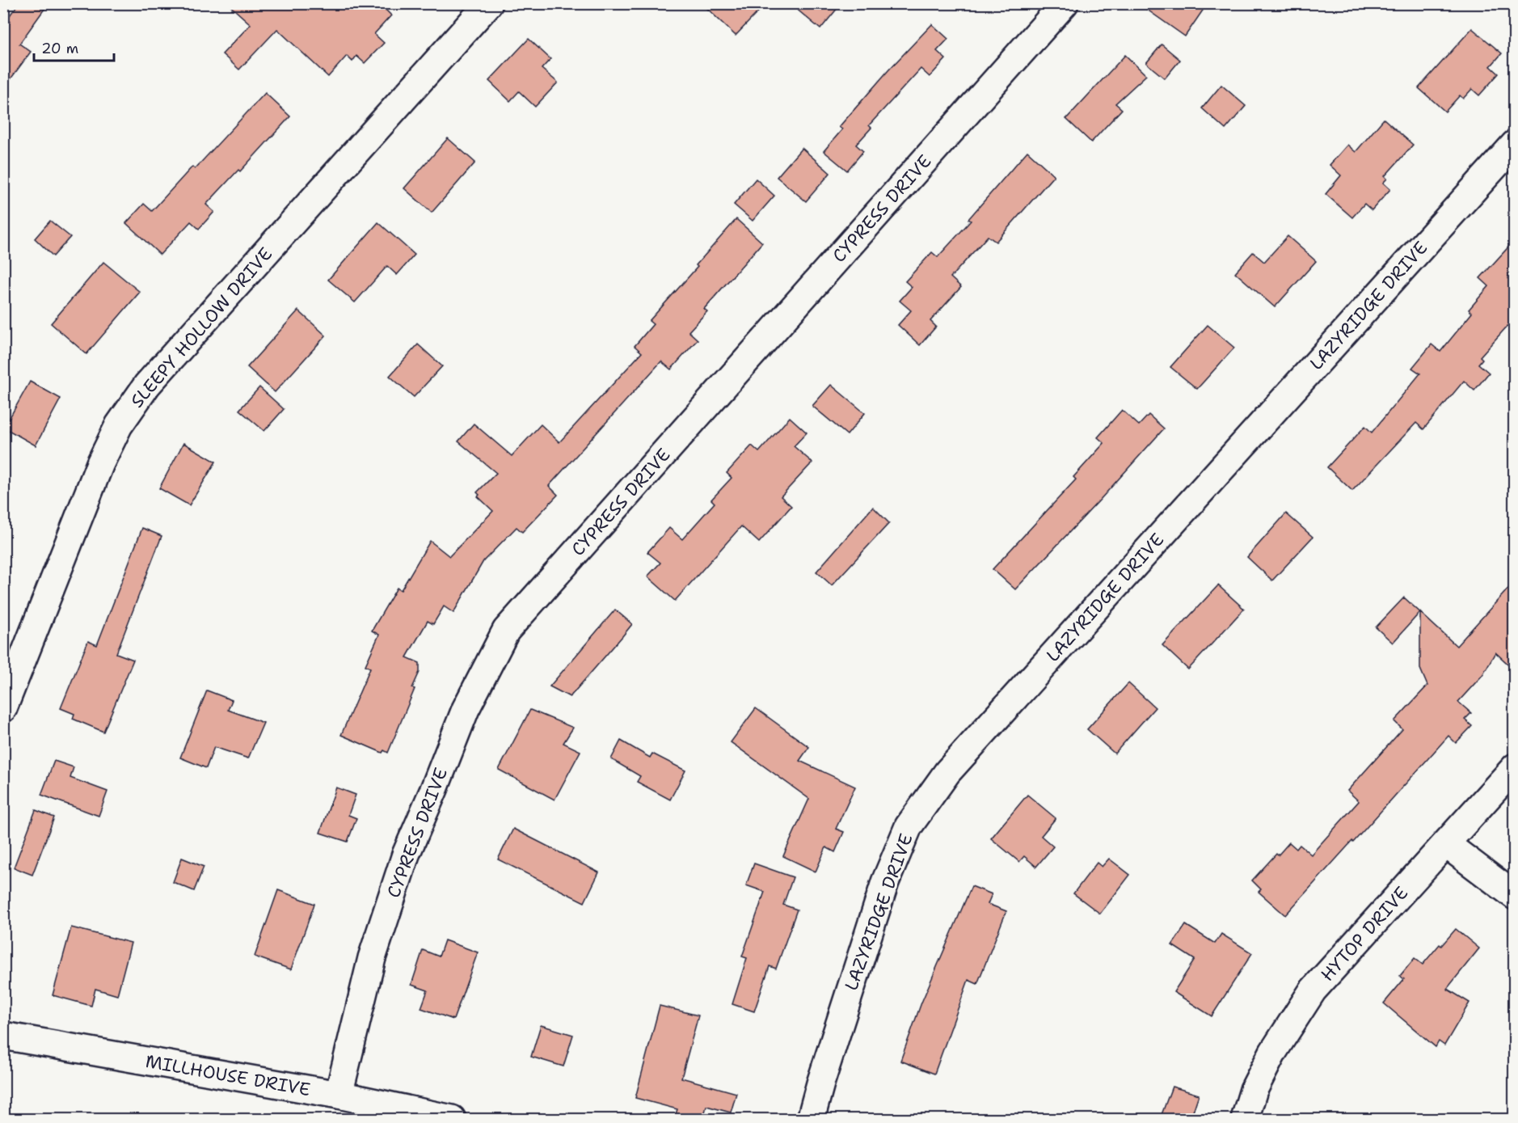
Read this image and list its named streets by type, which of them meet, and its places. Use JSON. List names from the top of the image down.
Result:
{
  "streets": {
    "street": [
      "CYPRESS DRIVE",
      "LAZYRIDGE DRIVE",
      "SLEEPY HOLLOW DRIVE",
      "HYTOP DRIVE",
      "MILLHOUSE DRIVE"
    ]
  },
  "crossings": [
    ["CYPRESS DRIVE", "MILLHOUSE DRIVE"]
  ],
  "scale_bar": "20 m"
}
